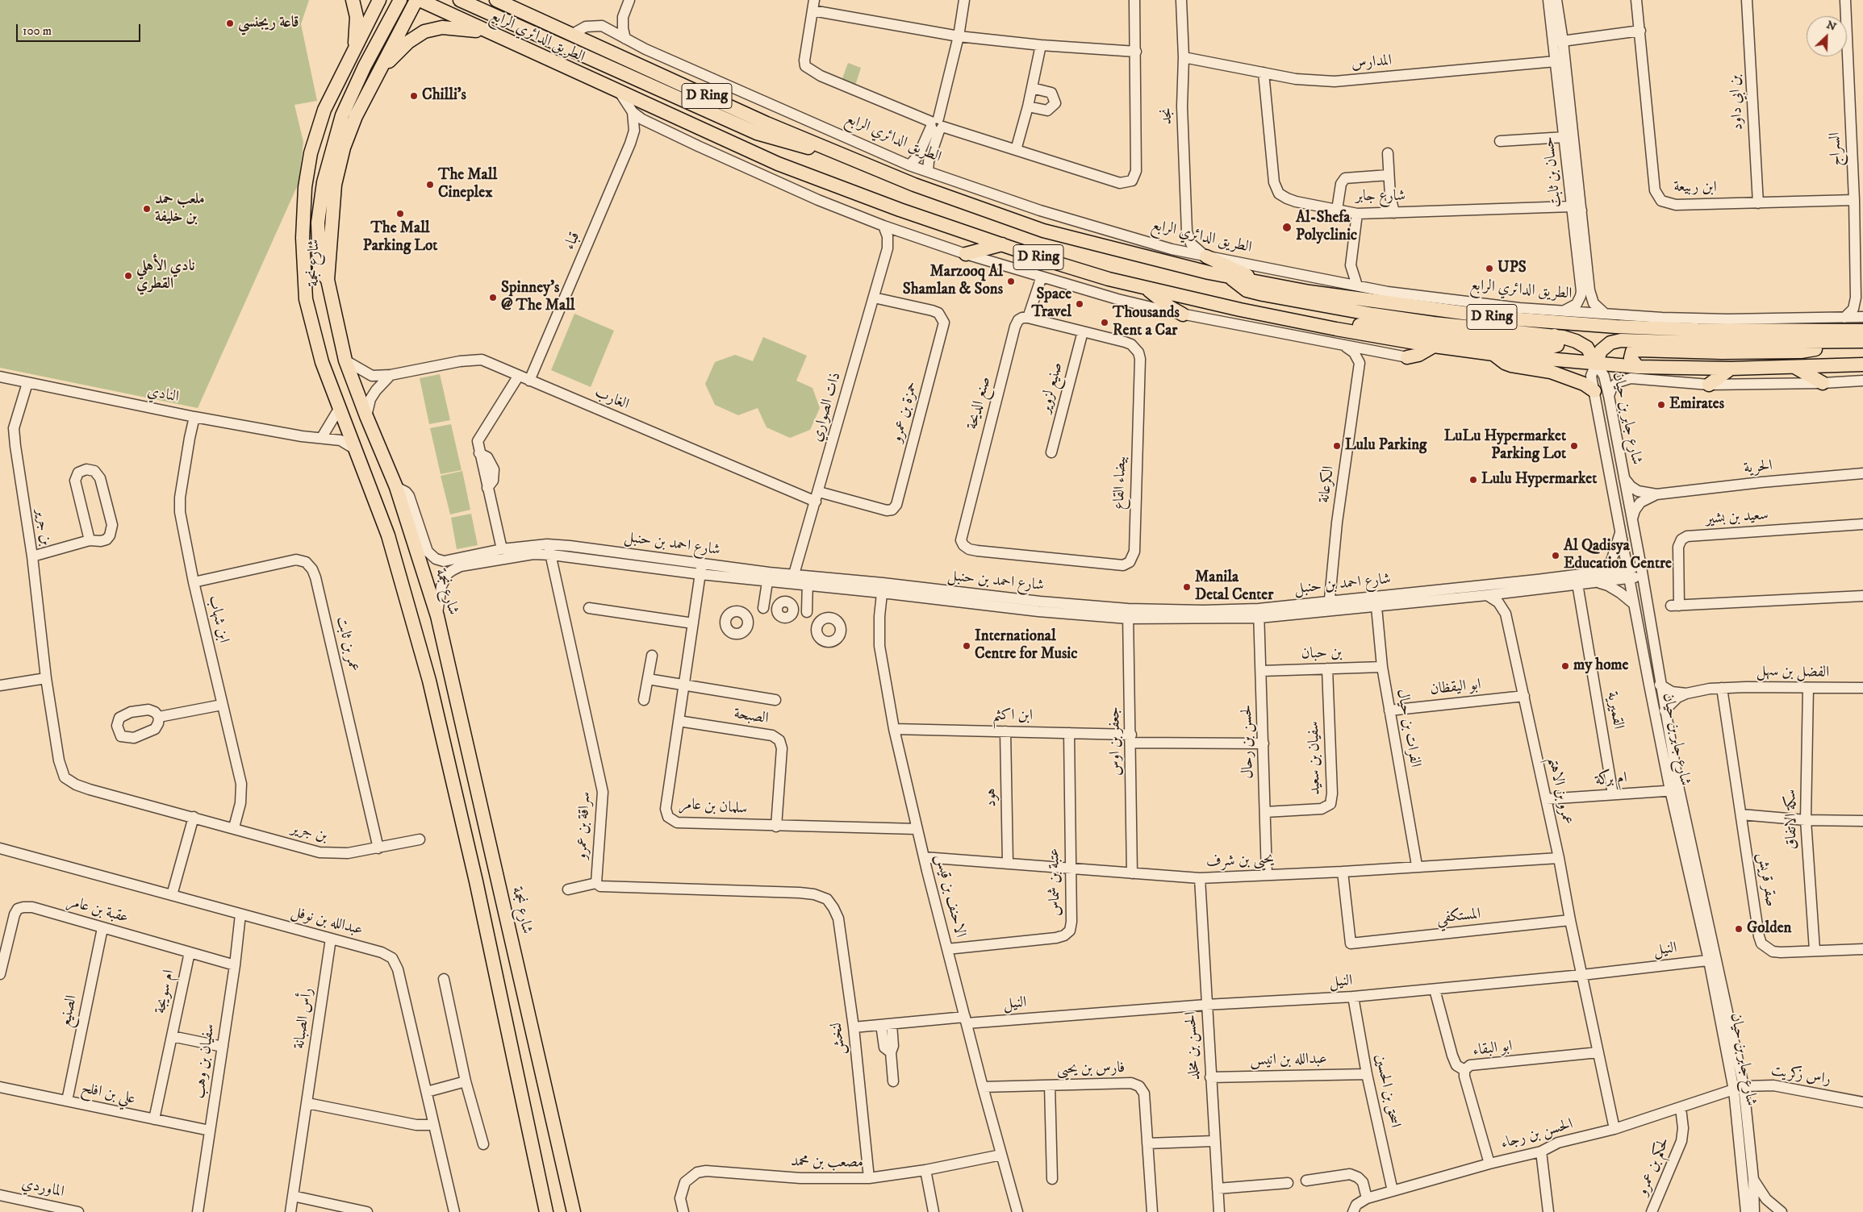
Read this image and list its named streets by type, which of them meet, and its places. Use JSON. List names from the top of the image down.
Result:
{
  "streets": {
    "main road": ["الطريق الدائري الرابع", "D Ring", "شارع نجمة"],
    "street": [
      "المدارس",
      "بن ابي داود",
      "نجد",
      "السراج",
      "حسان بن ثابت",
      "ابن ربيعة",
      "شارع جابر",
      "قباء",
      "صنيع لزوير",
      "النادي",
      "الغارب",
      "صنع الديحة",
      "ذات الصواري",
      "حمزة بن عمرو",
      "شارع جابر بن حيان",
      "الحرية",
      "بيضاء القاع",
      "الكرعانة",
      "سعيد بن بشير",
      "بن جرير",
      "شارع احمد بن حنبل",
      "ابن شهاب",
      "عمر بن ثابت",
      "بن حبان",
      "الفضل بن سهل",
      "ابو اليقظان",
      "القميرية",
      "ابن اكثم",
      "الصبحة",
      "الفرات بن حيال",
      "جعفر بن اوس",
      "لحسن بن رحال",
      "سفيان بن سعيد",
      "ام بركة",
      "عمرو بن الاهتم",
      "هود",
      "سلمان بن عامر",
      "سكة الاتفاق",
      "سراقة بن عمرو",
      "يحيى بن شرف",
      "صقر قريش",
      "عتبة بن شماس",
      "الاحنف بن قيس",
      "عقبة بن عامر",
      "المستكفي",
      "عبدالله بن نوفل",
      "النيل",
      "ام سويجة",
      "الصنيع",
      "رأس الصبانة",
      "لنخش",
      "الحسن بن مخلد",
      "ابو البقاء",
      "عبدالله بن انيس",
      "سفيان بن وهب",
      "فارس بن يحيى",
      "راس زكريت",
      "اسحق بن الحسين",
      "علي بن افلح",
      "الحسن بن رجاء",
      "مصعب بن محمد",
      "لحكم بن عمرو",
      "الماوردي"
    ]
  },
  "crossings": [
    ["الطريق الدائري الرابع", "نجد"],
    ["الطريق الدائري الرابع", "السراج"],
    ["الطريق الدائري الرابع", "حسان بن ثابت"],
    ["الطريق الدائري الرابع", "شارع نجمة"],
    ["الطريق الدائري الرابع", "شارع جابر بن حيان"],
    ["المدارس", "نجد"],
    ["المدارس", "حسان بن ثابت"],
    ["المدارس", "شارع جابر"],
    ["بن ابي داود", "ابن ربيعة"],
    ["السراج", "ابن ربيعة"],
    ["حسان بن ثابت", "شارع جابر"],
    ["قباء", "الغارب"],
    ["شارع نجمة", "النادي"],
    ["شارع نجمة", "الغارب"],
    ["شارع نجمة", "شارع احمد بن حنبل"],
    ["صنيع لزوير", "بيضاء القاع"],
    ["النادي", "بن جرير"],
    ["النادي", "ابن شهاب"],
    ["الغارب", "ذات الصواري"],
    ["الغارب", "حمزة بن عمرو"],
    ["صنع الديحة", "بيضاء القاع"],
    ["ذات الصواري", "حمزة بن عمرو"],
    ["ذات الصواري", "شارع احمد بن حنبل"],
    ["شارع جابر بن حيان", "الحرية"],
    ["شارع جابر بن حيان", "شارع احمد بن حنبل"],
    ["شارع جابر بن حيان", "الفضل بن سهل"],
    ["شارع جابر بن حيان", "ام بركة"],
    ["شارع جابر بن حيان", "النيل"],
    ["شارع جابر بن حيان", "راس زكريت"],
    ["شارع جابر بن حيان", "الحسن بن رجاء"],
    ["الكرعانة", "شارع احمد بن حنبل"],
    ["بن جرير", "ابن شهاب"],
    ["بن جرير", "عمر بن ثابت"],
    ["شارع احمد بن حنبل", "القميرية"],
    ["شارع احمد بن حنبل", "الفرات بن حيال"],
    ["شارع احمد بن حنبل", "جعفر بن اوس"],
    ["شارع احمد بن حنبل", "لحسن بن رحال"],
    ["شارع احمد بن حنبل", "عمرو بن الاهتم"],
    ["شارع احمد بن حنبل", "سلمان بن عامر"],
    ["شارع احمد بن حنبل", "سراقة بن عمرو"],
    ["شارع احمد بن حنبل", "الاحنف بن قيس"],
    ["ابن شهاب", "عمر بن ثابت"],
    ["بن حبان", "الفرات بن حيال"],
    ["بن حبان", "لحسن بن رحال"],
    ["بن حبان", "سفيان بن سعيد"],
    ["الفضل بن سهل", "سكة الاتفاق"],
    ["ابو اليقظان", "الفرات بن حيال"],
    ["ابو اليقظان", "عمرو بن الاهتم"],
    ["القميرية", "ام بركة"],
    ["ابن اكثم", "جعفر بن اوس"],
    ["ابن اكثم", "لحسن بن رحال"],
    ["ابن اكثم", "هود"],
    ["ابن اكثم", "عتبة بن شماس"],
    ["ابن اكثم", "الاحنف بن قيس"],
    ["الصبحة", "سلمان بن عامر"],
    ["الفرات بن حيال", "يحيى بن شرف"],
    ["جعفر بن اوس", "يحيى بن شرف"],
    ["لحسن بن رحال", "سفيان بن سعيد"],
    ["لحسن بن رحال", "يحيى بن شرف"],
    ["ام بركة", "عمرو بن الاهتم"],
    ["عمرو بن الاهتم", "يحيى بن شرف"],
    ["عمرو بن الاهتم", "المستكفي"],
    ["عمرو بن الاهتم", "النيل"],
    ["هود", "يحيى بن شرف"],
    ["سلمان بن عامر", "الاحنف بن قيس"],
    ["سكة الاتفاق", "صقر قريش"],
    ["سراقة بن عمرو", "لنخش"],
    ["يحيى بن شرف", "عتبة بن شماس"],
    ["يحيى بن شرف", "الاحنف بن قيس"],
    ["يحيى بن شرف", "المستكفي"],
    ["يحيى بن شرف", "الحسن بن مخلد"],
    ["عتبة بن شماس", "الاحنف بن قيس"],
    ["الاحنف بن قيس", "النيل"],
    ["الاحنف بن قيس", "فارس بن يحيى"],
    ["الاحنف بن قيس", "مصعب بن محمد"],
    ["عقبة بن عامر", "ام سويجة"],
    ["عقبة بن عامر", "الصنيع"],
    ["عقبة بن عامر", "سفيان بن وهب"],
    ["عبدالله بن نوفل", "رأس الصبانة"],
    ["عبدالله بن نوفل", "سفيان بن وهب"],
    ["النيل", "لنخش"],
    ["النيل", "الحسن بن مخلد"],
    ["النيل", "اسحق بن الحسين"],
    ["ام سويجة", "سفيان بن وهب"],
    ["ام سويجة", "علي بن افلح"],
    ["الصنيع", "علي بن افلح"],
    ["لنخش", "مصعب بن محمد"],
    ["الحسن بن مخلد", "عبدالله بن انيس"],
    ["ابو البقاء", "الحسن بن رجاء"],
    ["عبدالله بن انيس", "اسحق بن الحسين"],
    ["سفيان بن وهب", "علي بن افلح"],
    ["راس زكريت", "الحسن بن رجاء"],
    ["اسحق بن الحسين", "الحسن بن رجاء"],
    ["الحسن بن رجاء", "لحكم بن عمرو"]
  ],
  "places": [
    "قاعة ريجنسي",
    "Chilli's",
    "The Mall Cineplex",
    "ملعب حمد بن خليفة",
    "The Mall Parking Lot",
    "Al-Shefa Polyclinic",
    "UPS",
    "نادي الأهلي القطري",
    "Marzooq Al Shamlan & Sons",
    "Spinney's @ The Mall",
    "Space Travel",
    "Thousands Rent a Car",
    "Emirates",
    "Lulu Parking",
    "LuLu Hypermarket Parking Lot",
    "Lulu Hypermarket",
    "Al Qadisya Education Centre",
    "Manila Detal Center",
    "International Centre for Music",
    "my home",
    "Golden"
  ],
  "scale_bar": "100 m",
  "north": "top right"
}
